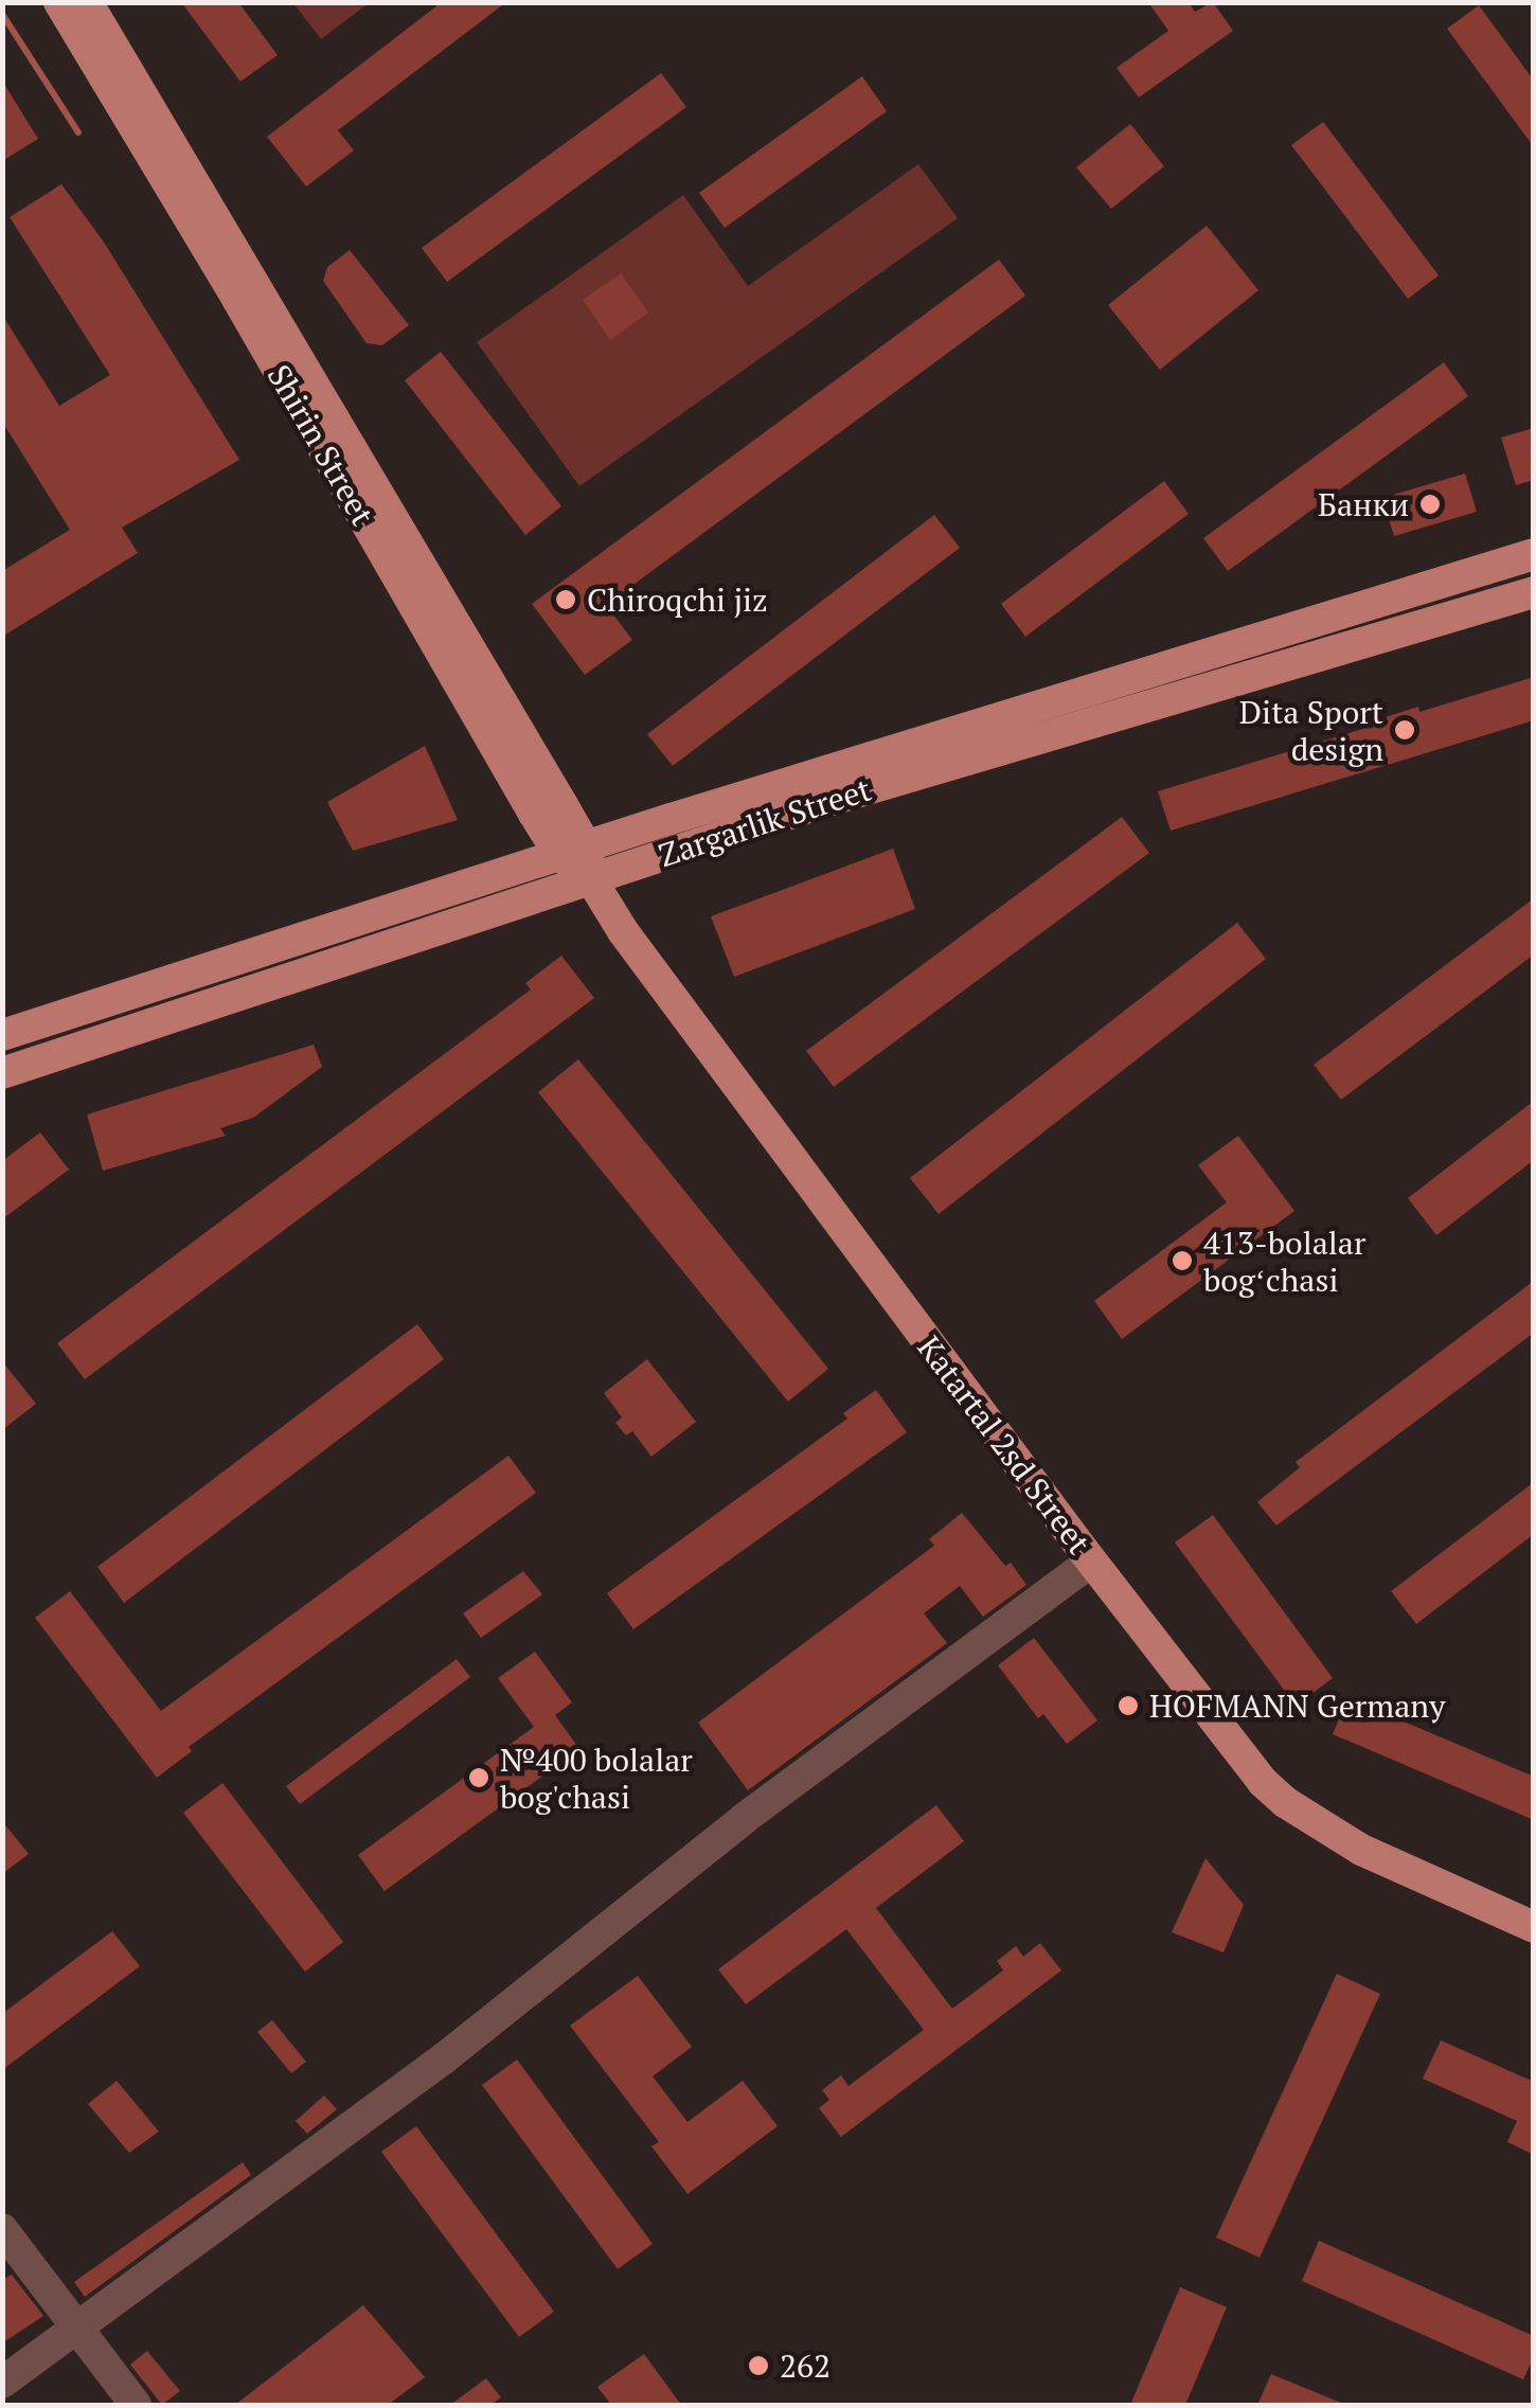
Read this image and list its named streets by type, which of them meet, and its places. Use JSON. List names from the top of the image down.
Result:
{
  "streets": {
    "main road": ["Shirin Street", "Zargarlik Street", "Katartal 2sd Street"]
  },
  "crossings": [
    ["Shirin Street", "Zargarlik Street"],
    ["Shirin Street", "Katartal 2sd Street"],
    ["Zargarlik Street", "Katartal 2sd Street"]
  ],
  "places": [
    "Банки",
    "Chiroqchi jiz",
    "Dita Sport design",
    "413-bolalar bogʻchasi",
    "HOFMANN Germany",
    "№400 bolalar bog'chasi",
    "262"
  ]
}
